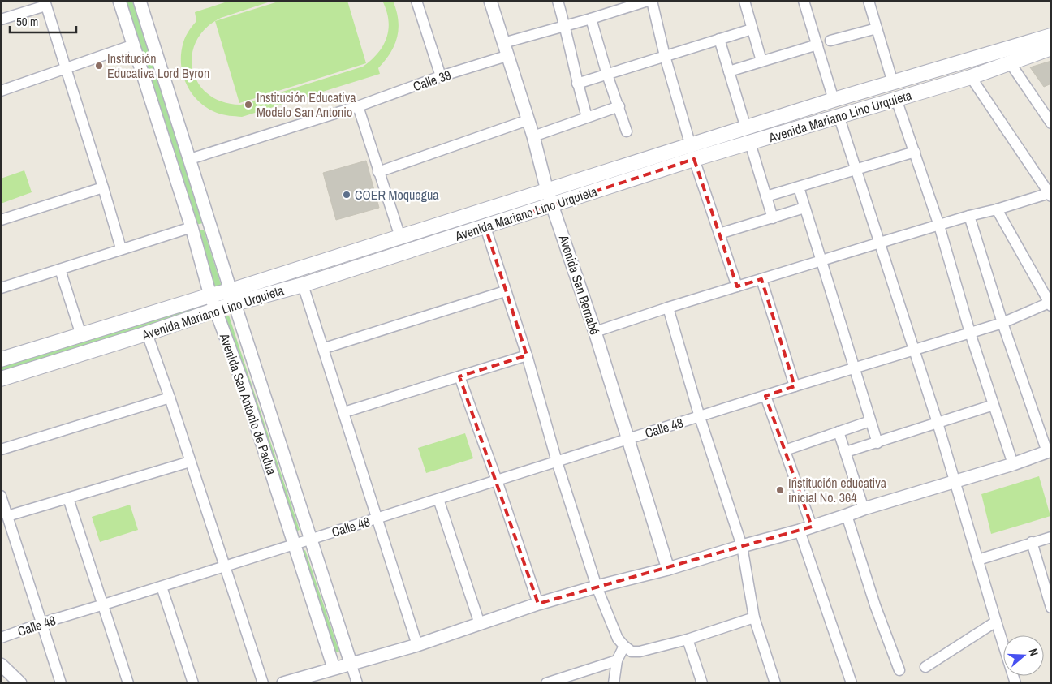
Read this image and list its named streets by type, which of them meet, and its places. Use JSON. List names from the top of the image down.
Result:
{
  "streets": {
    "main road": ["Avenida Mariano Lino Urquieta"],
    "street": [
      "Calle 39",
      "Avenida San Bernabé",
      "Avenida San Antonio de Padua",
      "Calle 48"
    ]
  },
  "crossings": [
    ["Calle 39", "Avenida San Bernabé"],
    ["Calle 39", "Avenida San Antonio de Padua"],
    ["Avenida Mariano Lino Urquieta", "Avenida San Bernabé"],
    ["Avenida Mariano Lino Urquieta", "Avenida San Antonio de Padua"],
    ["Avenida San Bernabé", "Calle 48"],
    ["Avenida San Antonio de Padua", "Calle 48"]
  ],
  "places": [
    "Institución Educativa Lord Byron",
    "Institución Educativa Modelo San Antonio",
    "COER Moquegua",
    "Institución educativa inicial No. 364"
  ],
  "scale_bar": "50 m",
  "north": "right"
}
